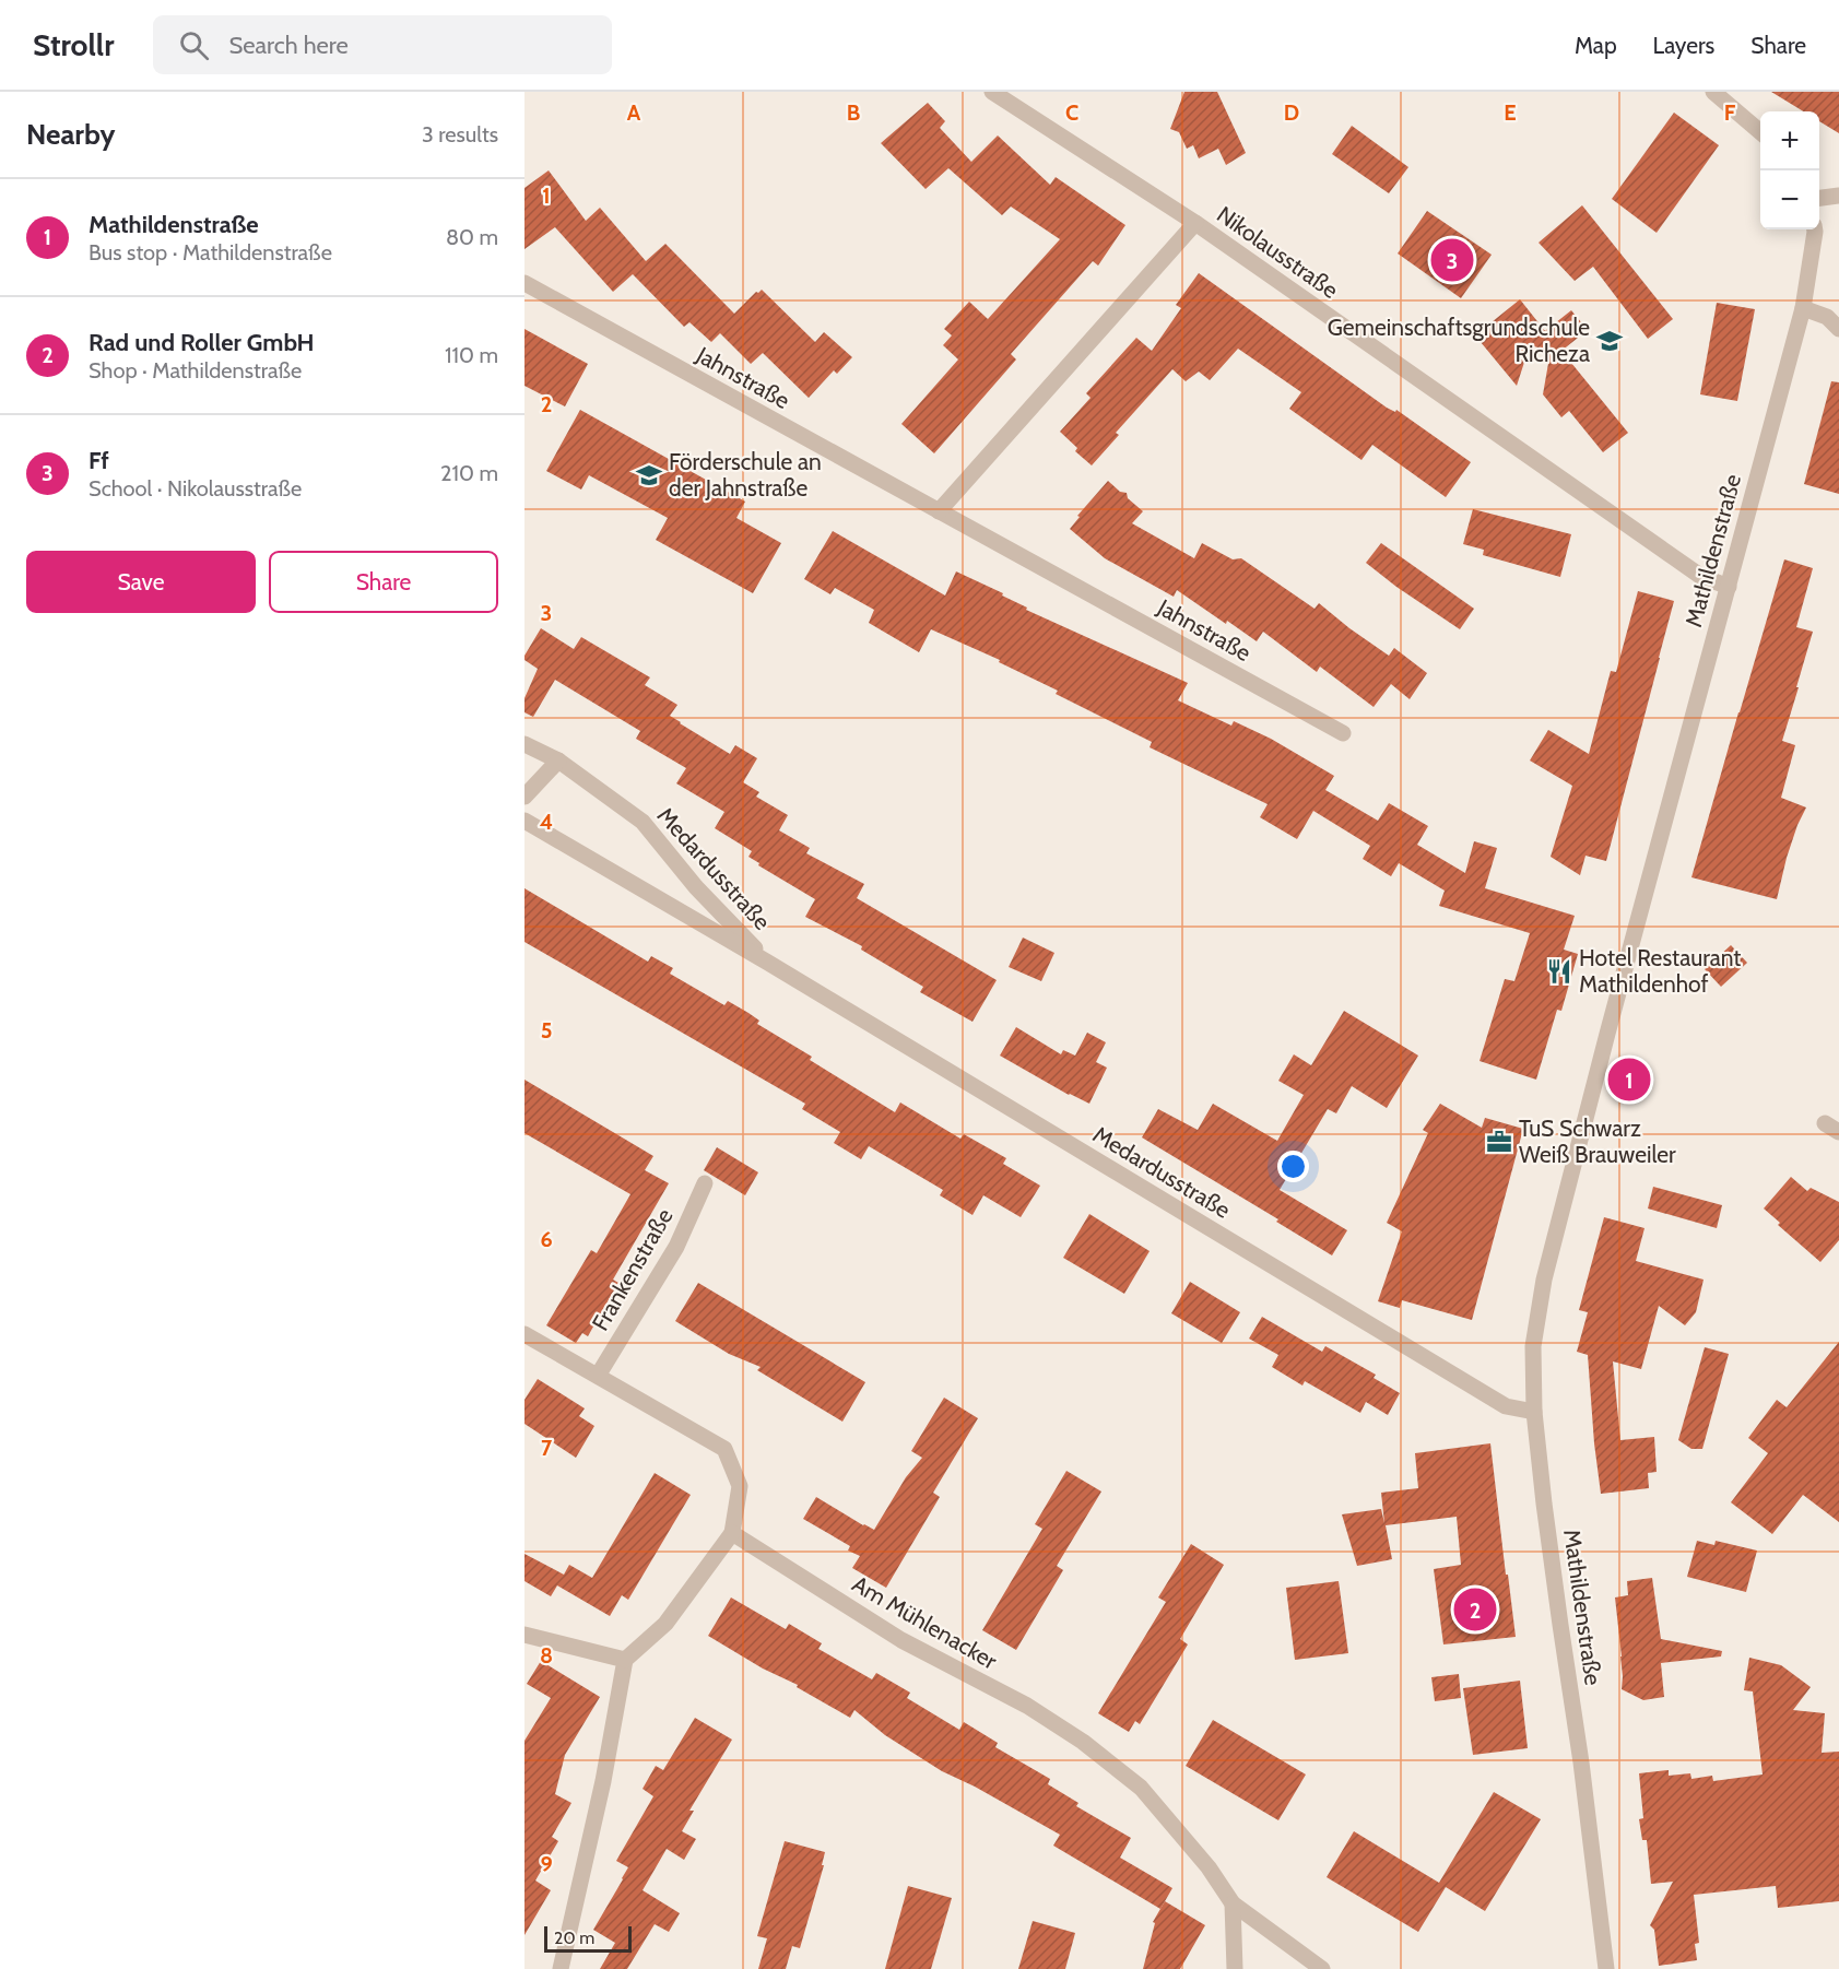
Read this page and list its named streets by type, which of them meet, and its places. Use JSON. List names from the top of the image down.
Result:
{
  "streets": {
    "street": [
      "Nikolausstraße",
      "Jahnstraße",
      "Mathildenstraße",
      "Medardusstraße",
      "Frankenstraße",
      "Am Mühlenacker"
    ]
  },
  "crossings": [
    ["Nikolausstraße", "Mathildenstraße"],
    ["Mathildenstraße", "Medardusstraße"]
  ],
  "places": {
    "school or university": ["Gemeinschaftsgrundschule Richeza", "Förderschule an der Jahnstraße"],
    "restaurant": ["Hotel Restaurant Mathildenhof"],
    "office": ["TuS Schwarz Weiß Brauweiler"]
  },
  "scale_bar": "20 m",
  "page": {
    "header": "Strollr",
    "search": "Search here",
    "nav": ["Map", "Layers", "Share"],
    "heading": ["Nearby", "3 results"],
    "map_buttons": ["+", "−"],
    "list": [
      {
        "mark": "1",
        "name": "Mathildenstraße",
        "note": "Bus stop · Mathildenstraße",
        "value": "80 m"
      },
      {
        "mark": "2",
        "name": "Rad und Roller GmbH",
        "note": "Shop · Mathildenstraße",
        "value": "110 m"
      },
      {
        "mark": "3",
        "name": "Ff",
        "note": "School · Nikolausstraße",
        "value": "210 m"
      }
    ],
    "pins": ["3", "1", "2"],
    "buttons": ["Save", "Share"],
    "scale": "20 m"
  },
  "grid": {
    "columns": [
      "A",
      "B",
      "C",
      "D",
      "E",
      "F"
    ],
    "rows": [
      "1",
      "2",
      "3",
      "4",
      "5",
      "6",
      "7",
      "8",
      "9"
    ]
  }
}
